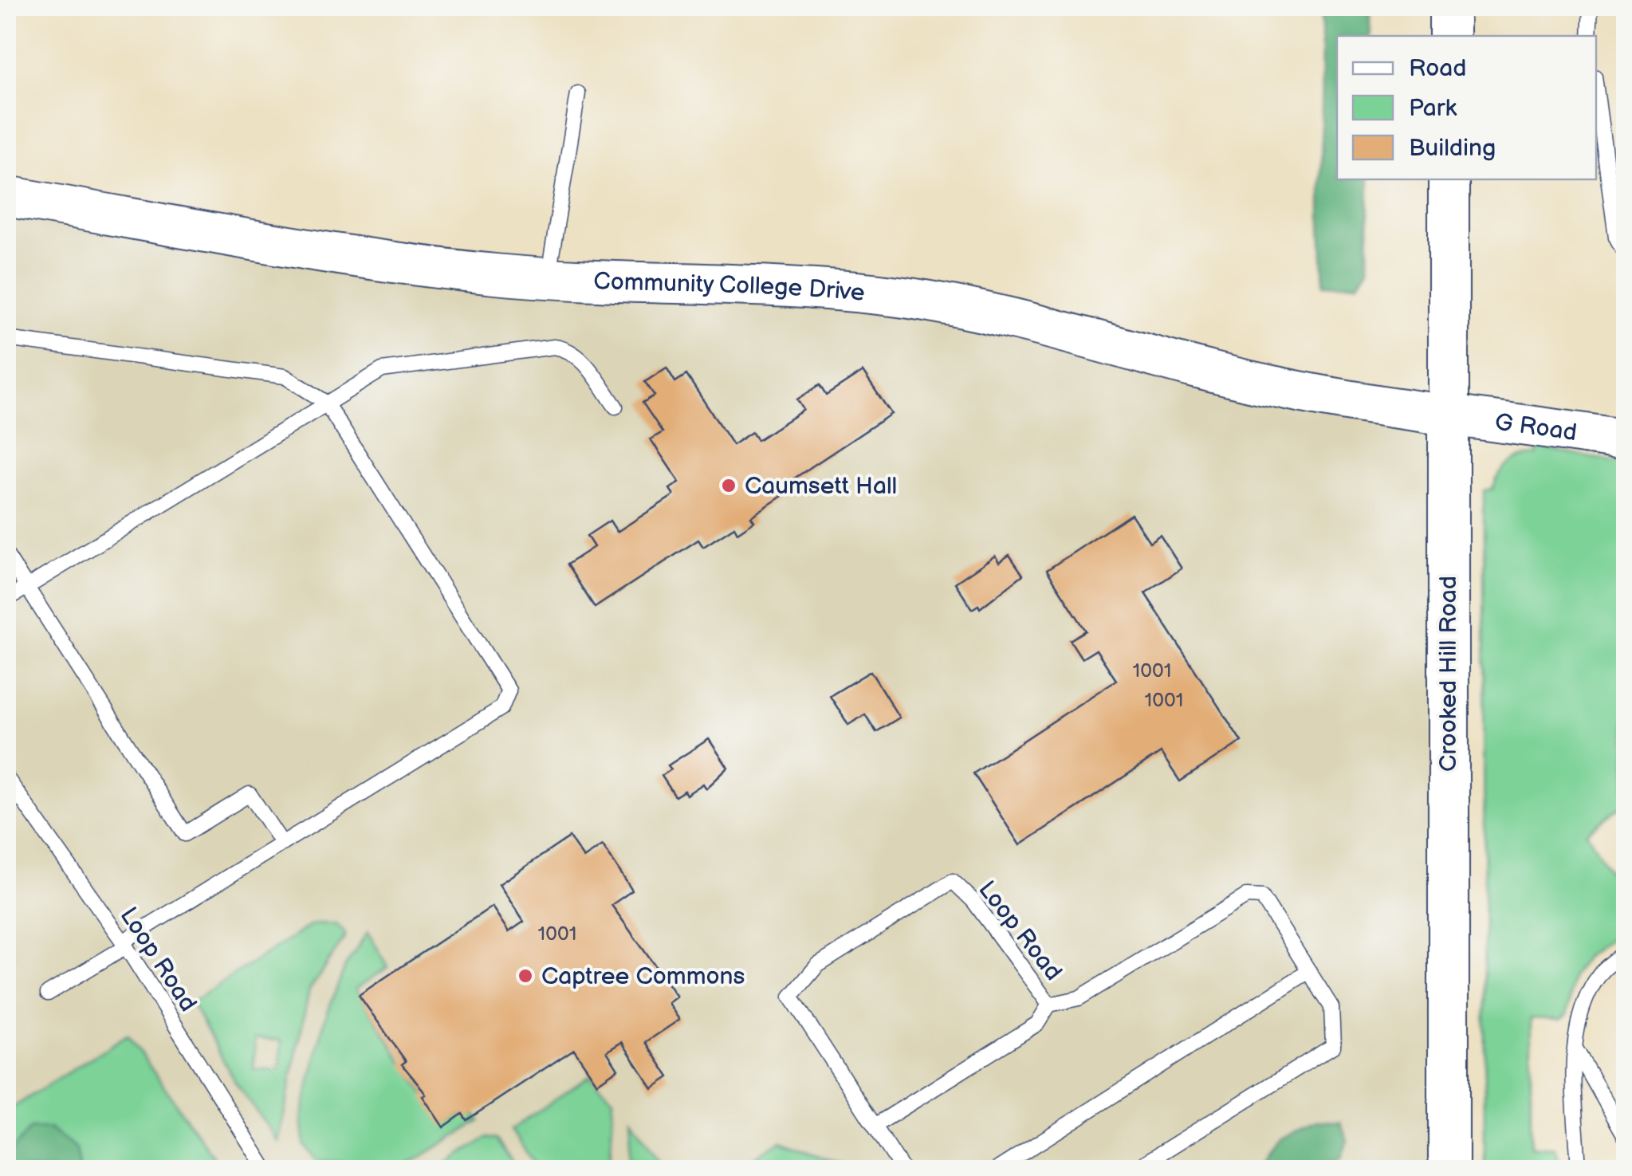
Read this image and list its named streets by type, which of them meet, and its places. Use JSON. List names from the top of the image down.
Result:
{
  "streets": {
    "main road": ["Community College Drive", "G Road", "Crooked Hill Road"],
    "lane": ["Loop Road"]
  },
  "crossings": [
    ["Community College Drive", "G Road"],
    ["Community College Drive", "Crooked Hill Road"],
    ["G Road", "Crooked Hill Road"]
  ],
  "places": ["Caumsett Hall", "Captree Commons"],
  "house_numbers": ["1001", "1001", "1001"],
  "legend": ["Road", "Park", "Building"]
}
